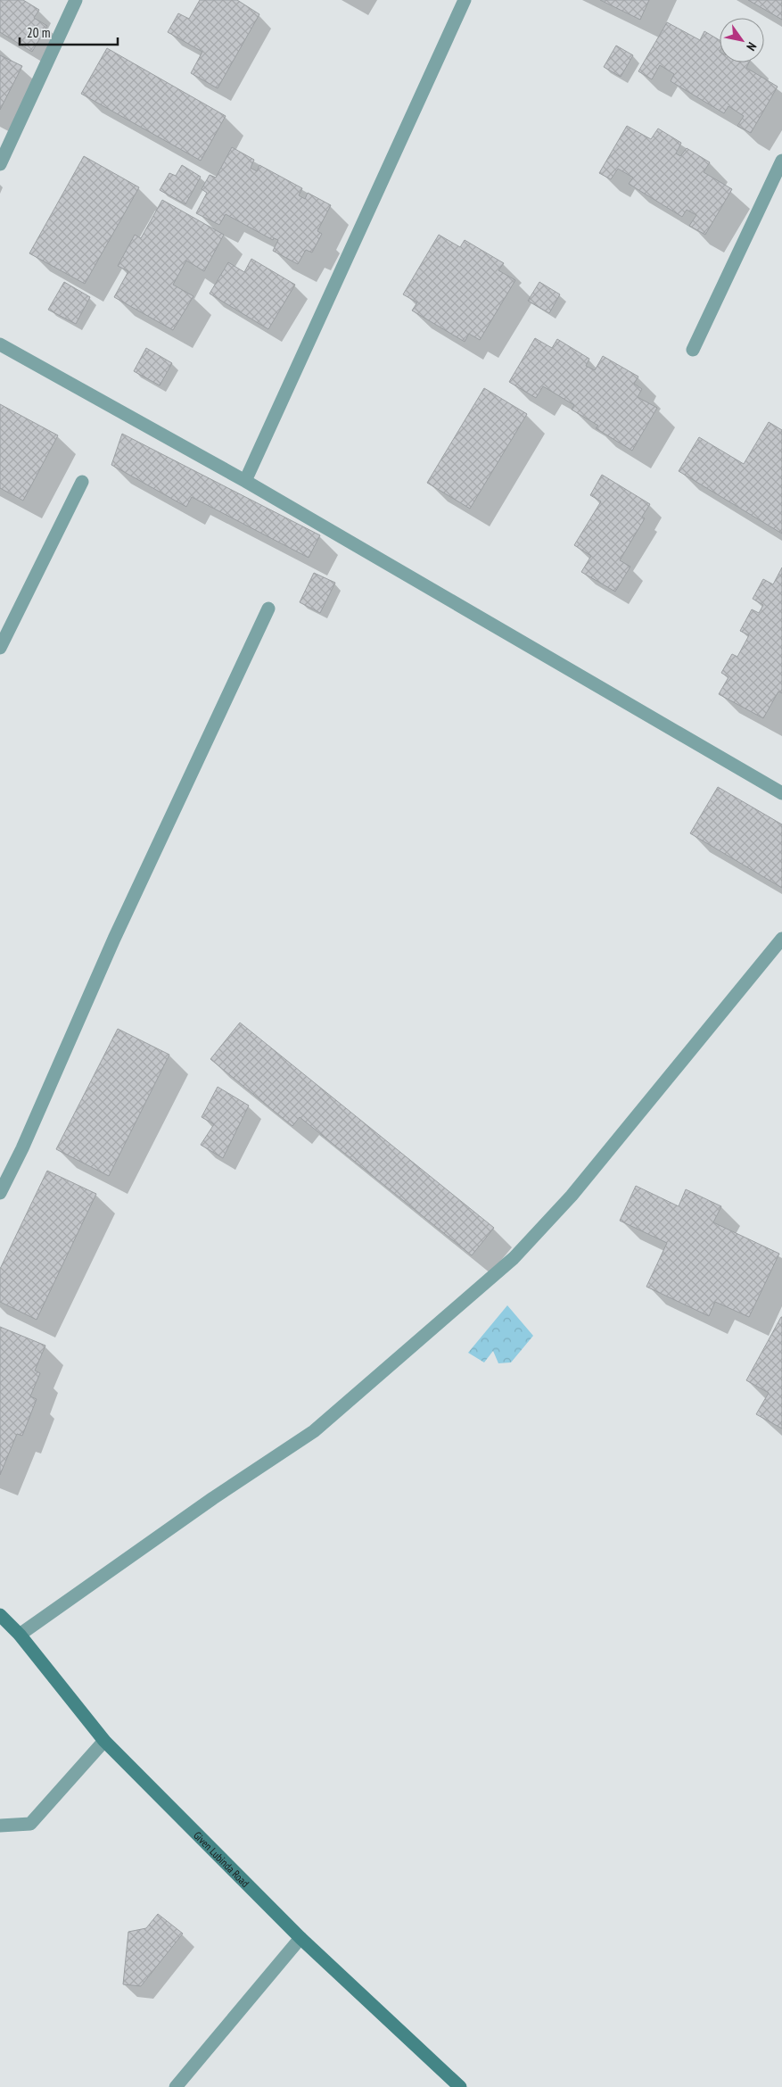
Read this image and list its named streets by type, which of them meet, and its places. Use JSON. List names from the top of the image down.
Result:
{
  "streets": {
    "street": ["Given Lubinda Road"]
  },
  "scale_bar": "20 m",
  "north": "bottom right"
}
